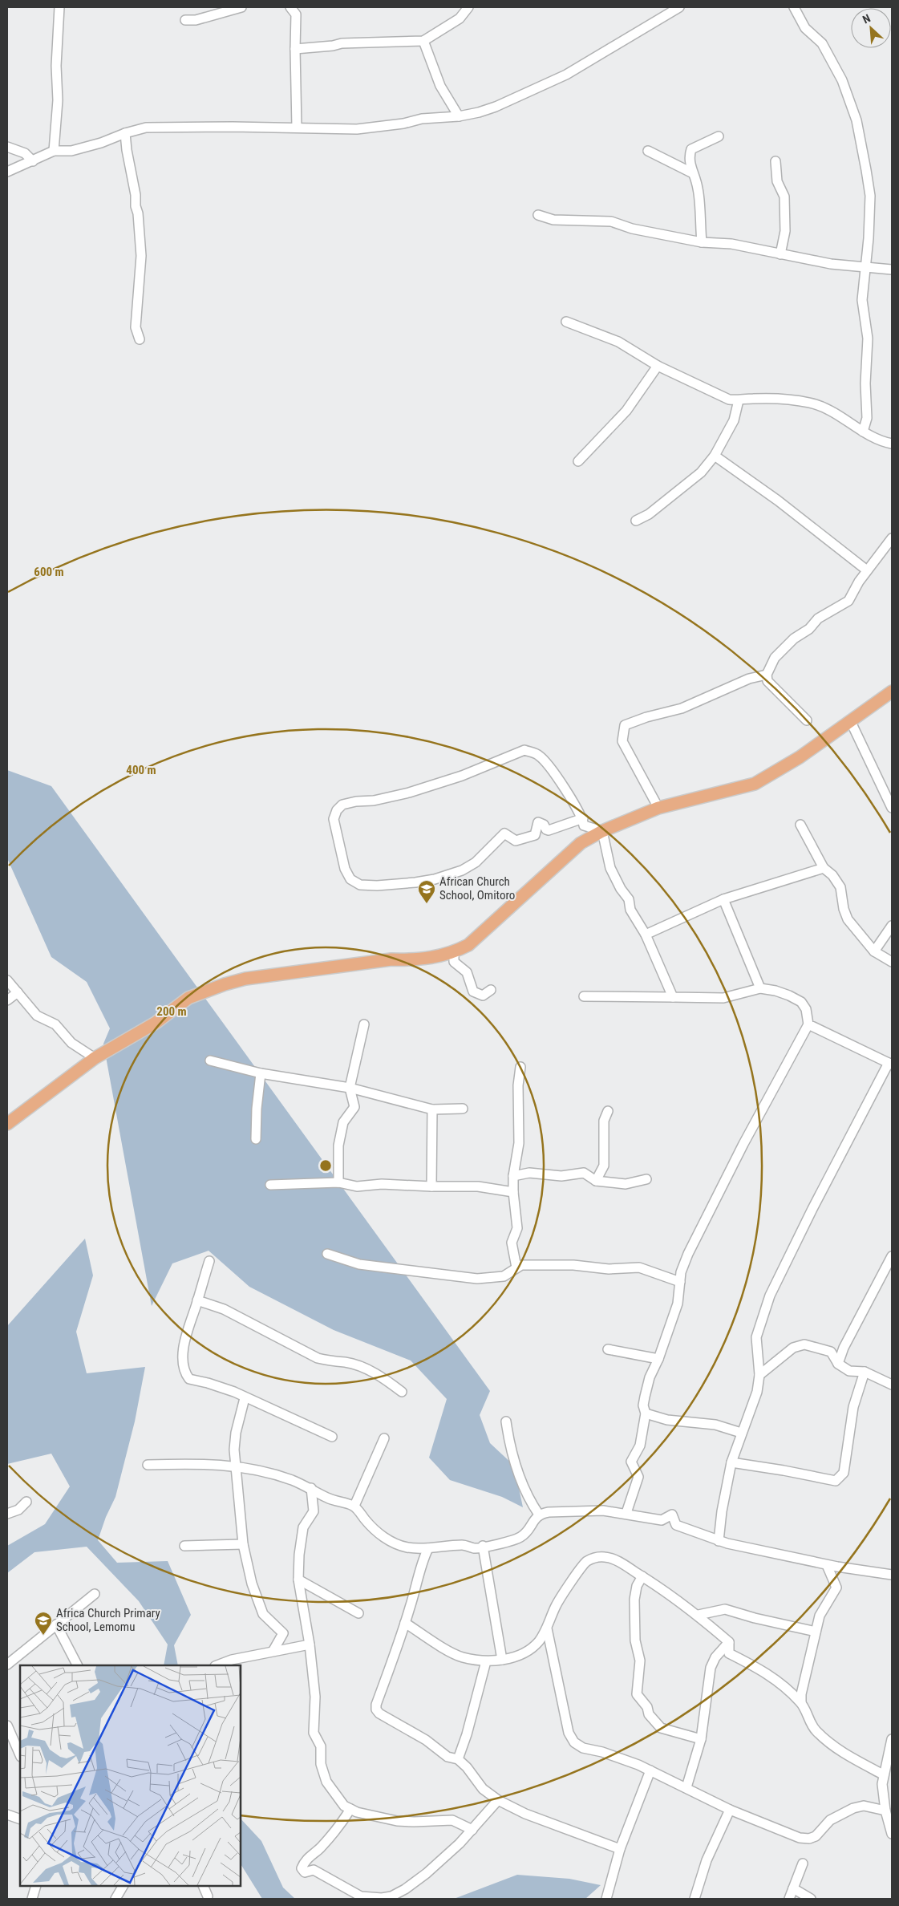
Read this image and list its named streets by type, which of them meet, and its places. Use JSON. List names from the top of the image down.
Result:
{
  "places": {
    "school or university": ["African Church School, Omitoro", "Africa Church Primary School, Lemomu"]
  },
  "north": "top left",
  "rings": ["600 m", "400 m", "200 m"]
}
